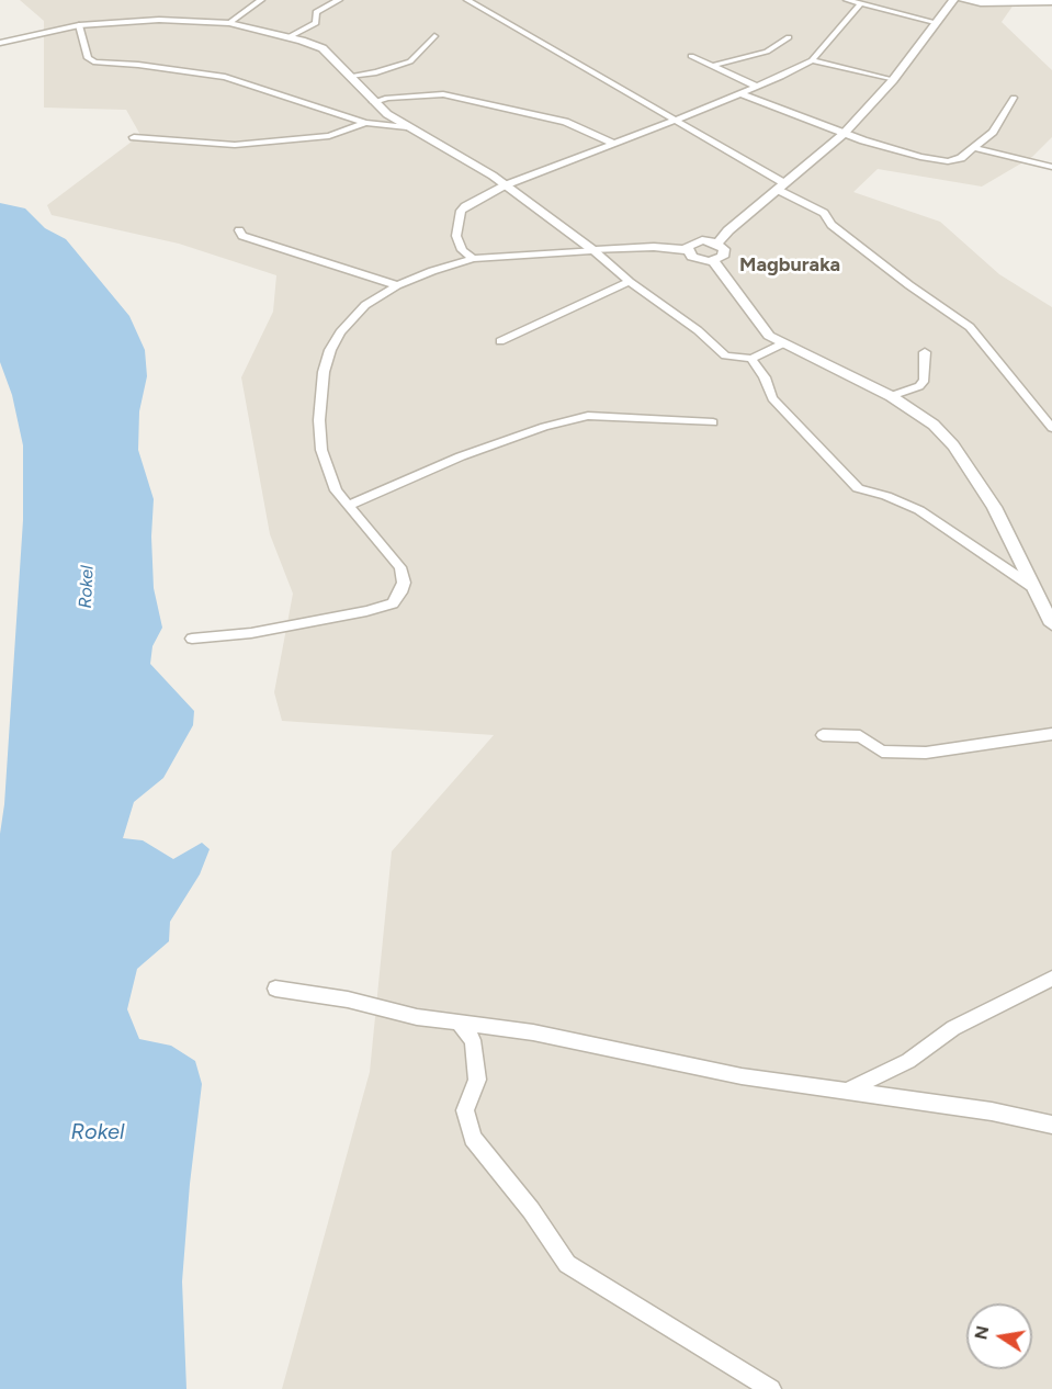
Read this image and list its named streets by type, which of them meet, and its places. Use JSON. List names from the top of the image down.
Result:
{
  "districts": ["Magburaka"],
  "water": ["Rokel"],
  "north": "left"
}
